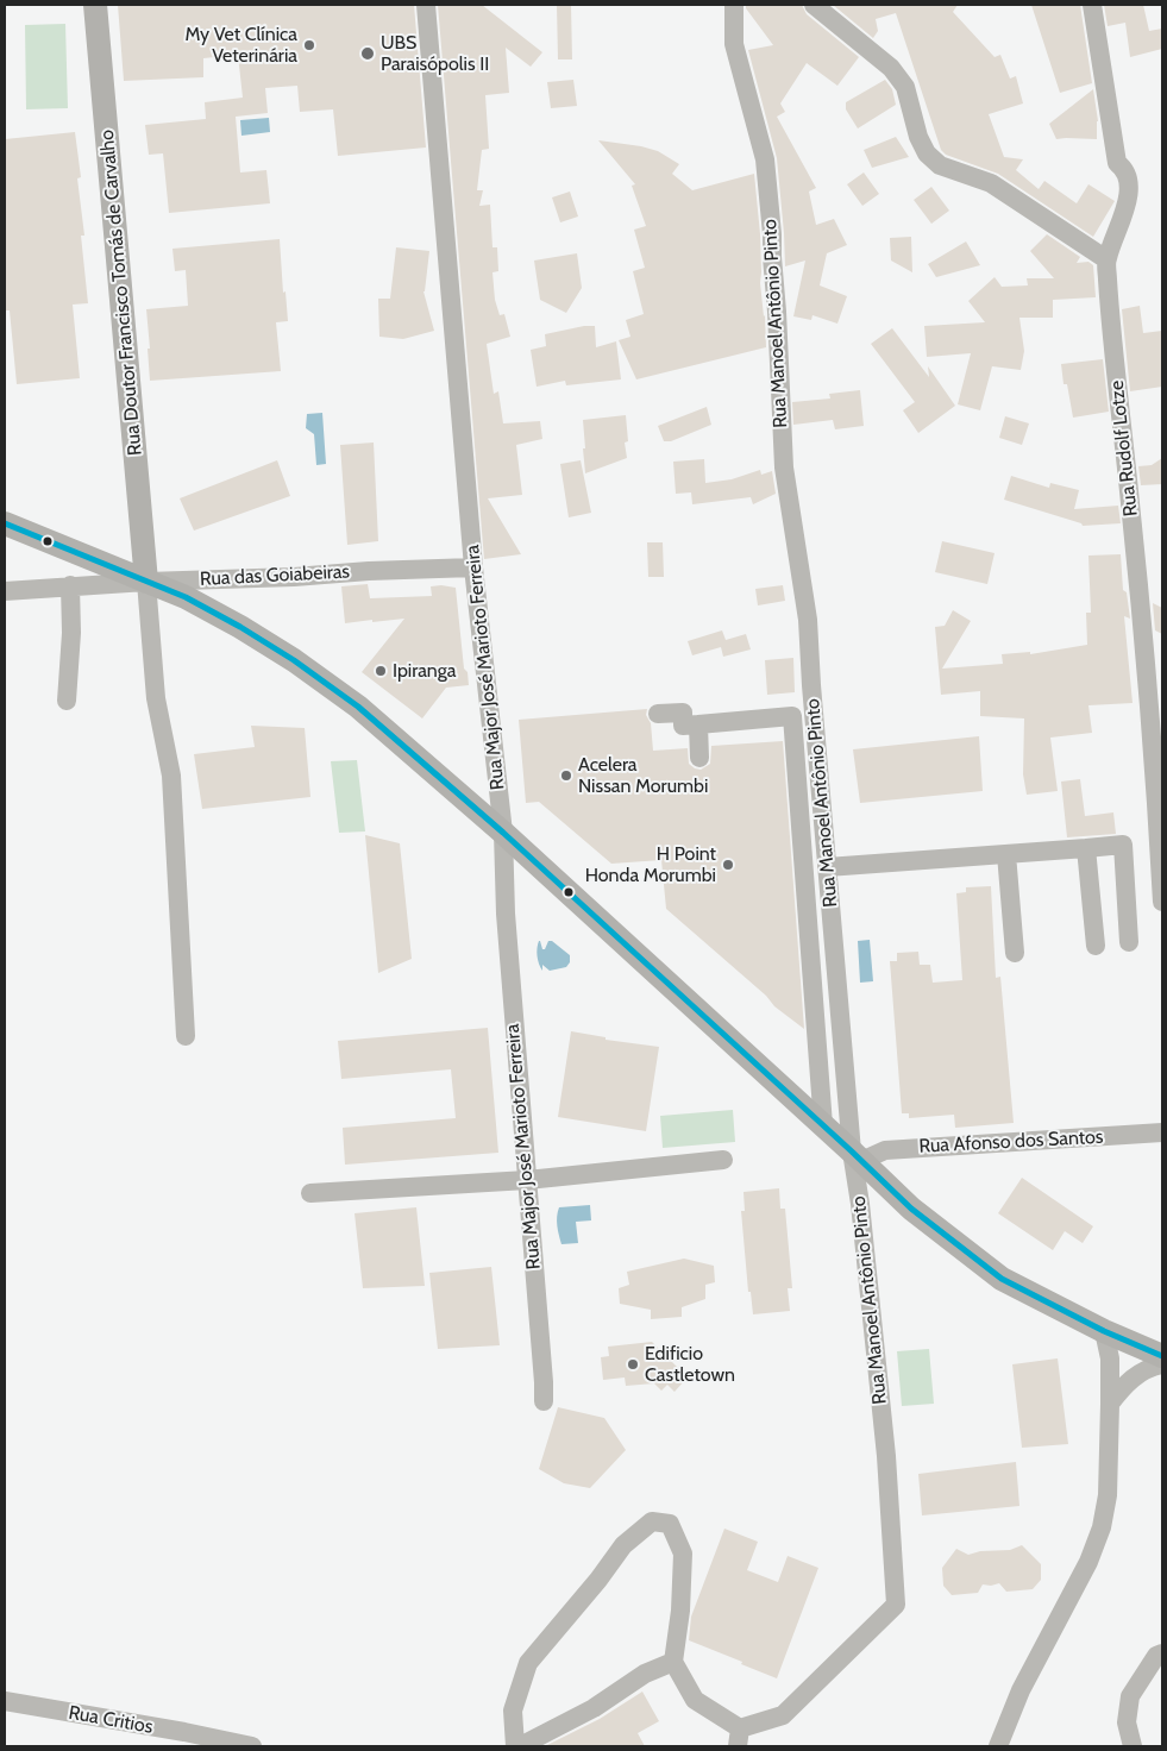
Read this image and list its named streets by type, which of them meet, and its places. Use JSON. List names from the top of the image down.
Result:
{
  "streets": {
    "main road": ["Rua Doutor Francisco Tomás de Carvalho"],
    "street": [
      "Rua Manoel Antônio Pinto",
      "Rua Rudolf Lotze",
      "Rua das Goiabeiras",
      "Rua Major José Marioto Ferreira",
      "Rua Afonso dos Santos",
      "Rua Critios"
    ]
  },
  "crossings": [
    ["Rua Doutor Francisco Tomás de Carvalho", "Rua das Goiabeiras"],
    ["Rua Manoel Antônio Pinto", "Rua Afonso dos Santos"],
    ["Rua das Goiabeiras", "Rua Major José Marioto Ferreira"]
  ],
  "places": [
    "My Vet Clínica Veterinária",
    "UBS Paraisópolis II",
    "Ipiranga",
    "Acelera Nissan Morumbi",
    "H Point Honda Morumbi",
    "Edificio Castletown"
  ]
}
